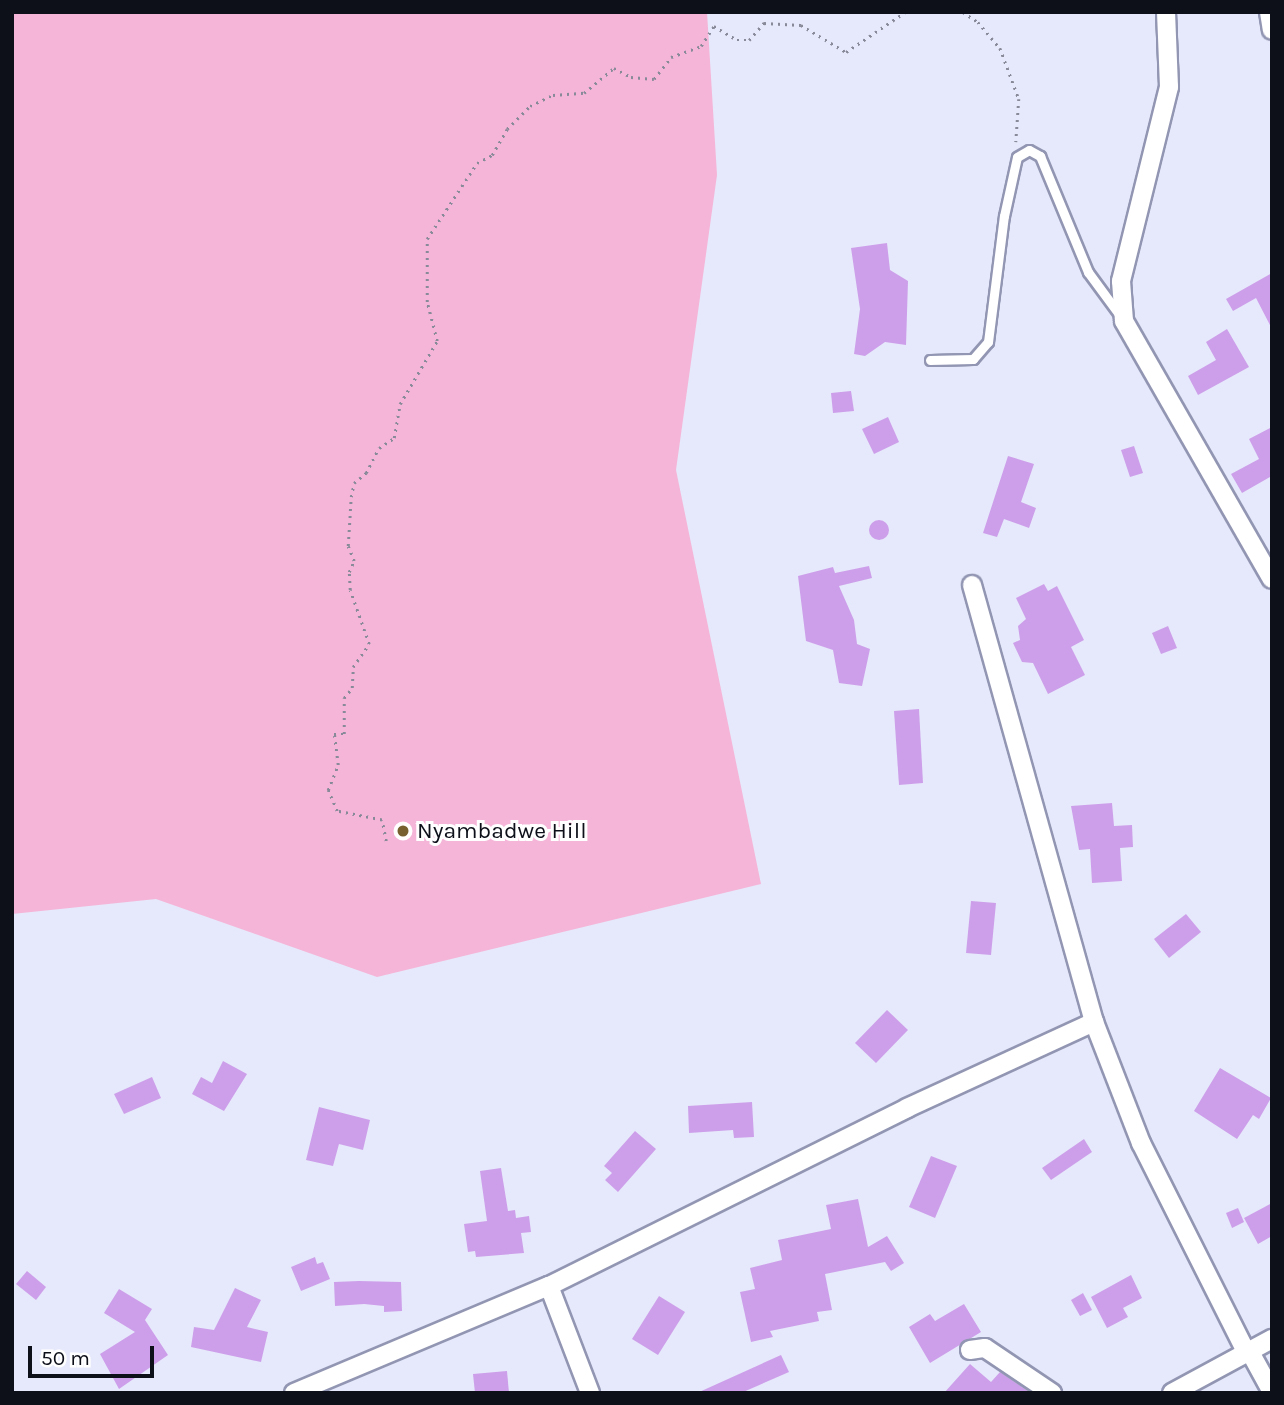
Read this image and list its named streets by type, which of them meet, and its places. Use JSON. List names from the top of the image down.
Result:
{
  "places": ["Nyambadwe Hill"],
  "scale_bar": "50 m"
}
